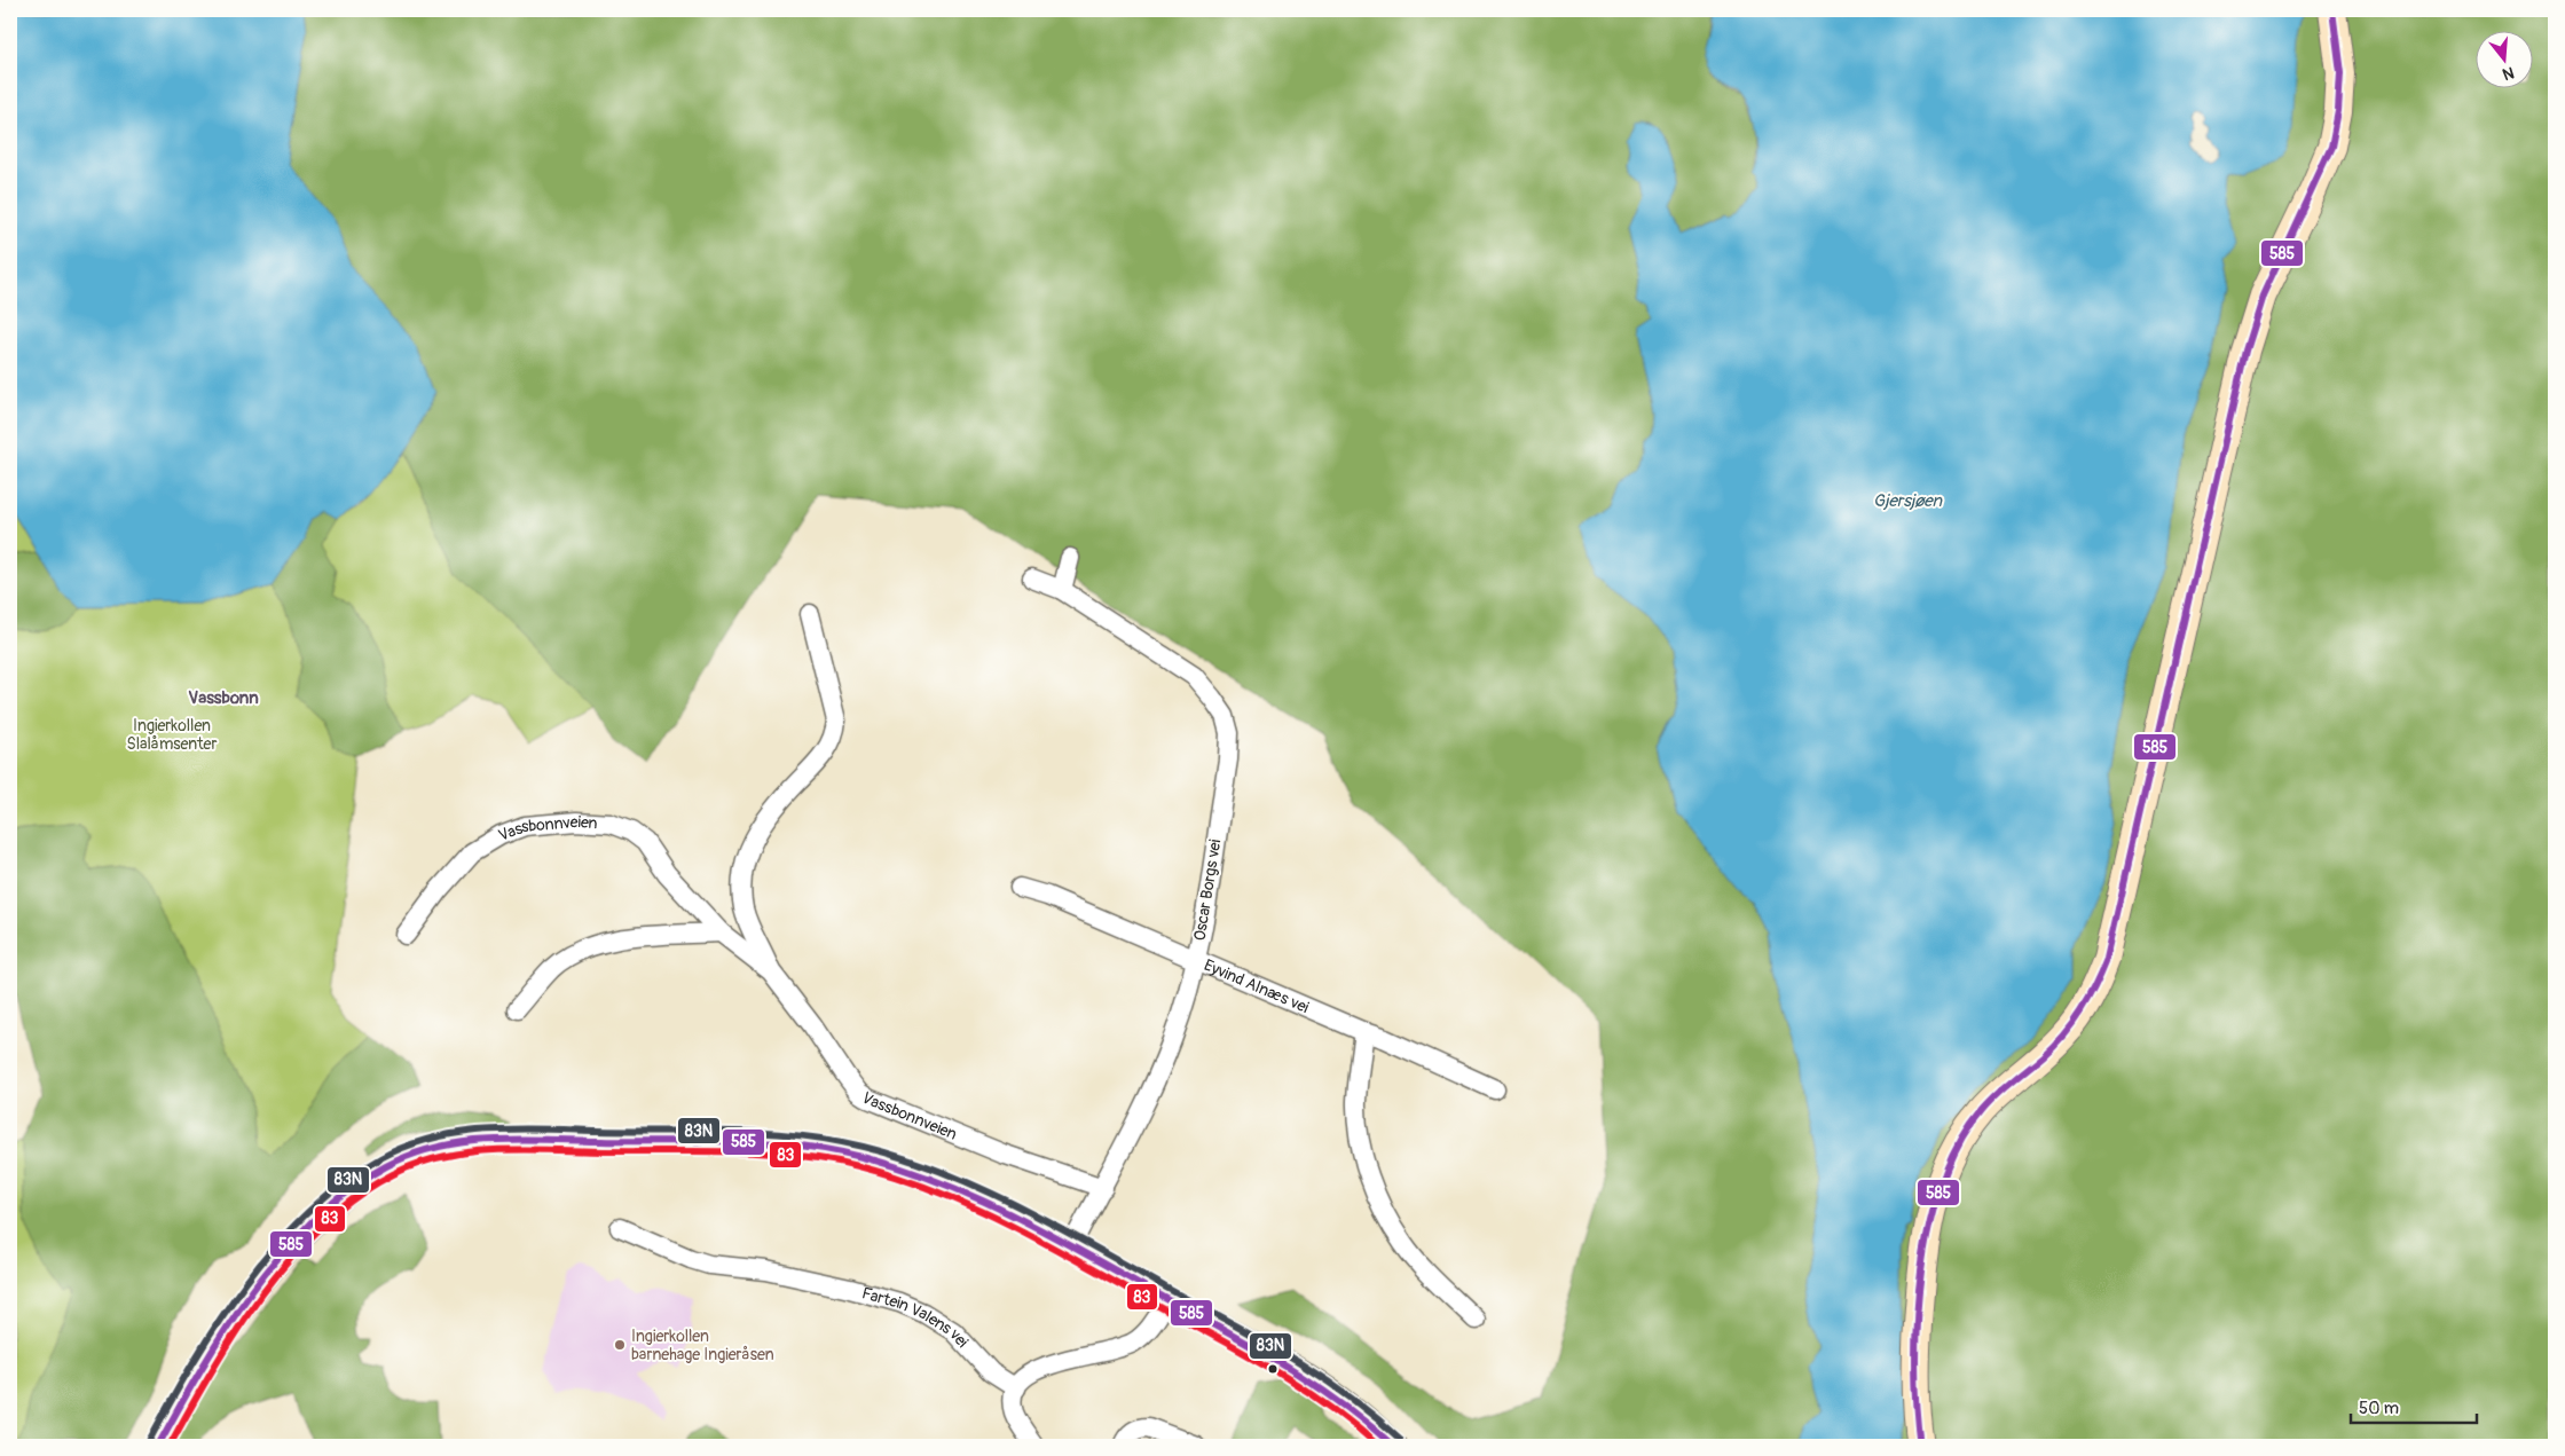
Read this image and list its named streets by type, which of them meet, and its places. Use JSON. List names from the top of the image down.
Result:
{
  "streets": {
    "street": [
      "Vassbonnveien",
      "Oscar Borgs vei",
      "Eyvind Alnæs vei",
      "Fartein Valens vei"
    ]
  },
  "crossings": [
    ["Vassbonnveien", "Oscar Borgs vei"],
    ["Oscar Borgs vei", "Eyvind Alnæs vei"]
  ],
  "districts": ["Vassbonn"],
  "water": ["Gjersjøen"],
  "parks": ["Ingierkollen Slalåmsenter"],
  "places": ["Ingierkollen barnehage Ingieråsen"],
  "lines": ["transit line 585", "transit line 83N", "transit line 83"],
  "scale_bar": "50 m",
  "north": "bottom"
}
